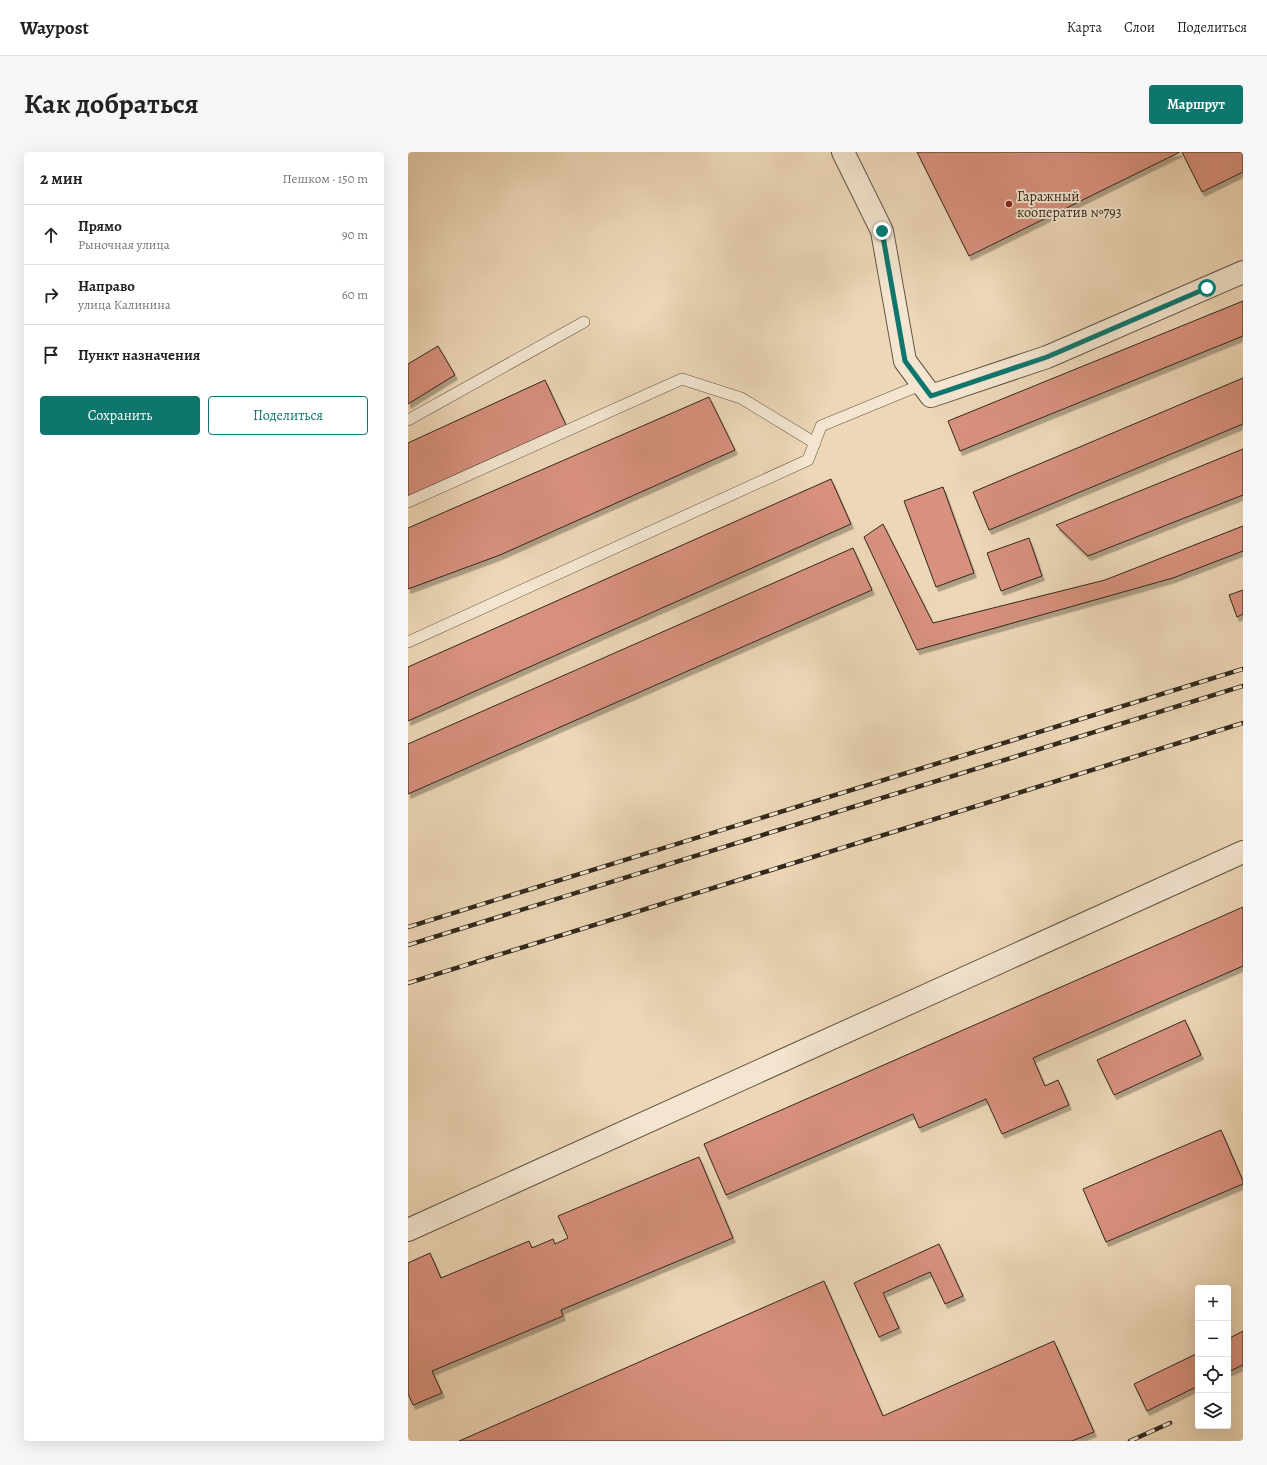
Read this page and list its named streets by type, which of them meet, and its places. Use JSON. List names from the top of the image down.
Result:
{
  "places": ["Гаражный кооператив №793"],
  "page": {
    "header": "Waypost",
    "nav": ["Карта", "Слои", "Поделиться"],
    "title": "Как добраться",
    "buttons": [
      "Маршрут",
      ["Сохранить", "Поделиться"]
    ],
    "heading": ["2 мин", "Пешком · 150 m"],
    "list": [
      ["Прямо", "Рыночная улица", "90 m"],
      ["Направо", "улица Калинина", "60 m"],
      "Пункт назначения"
    ],
    "map_buttons": ["+", "−"]
  }
}
